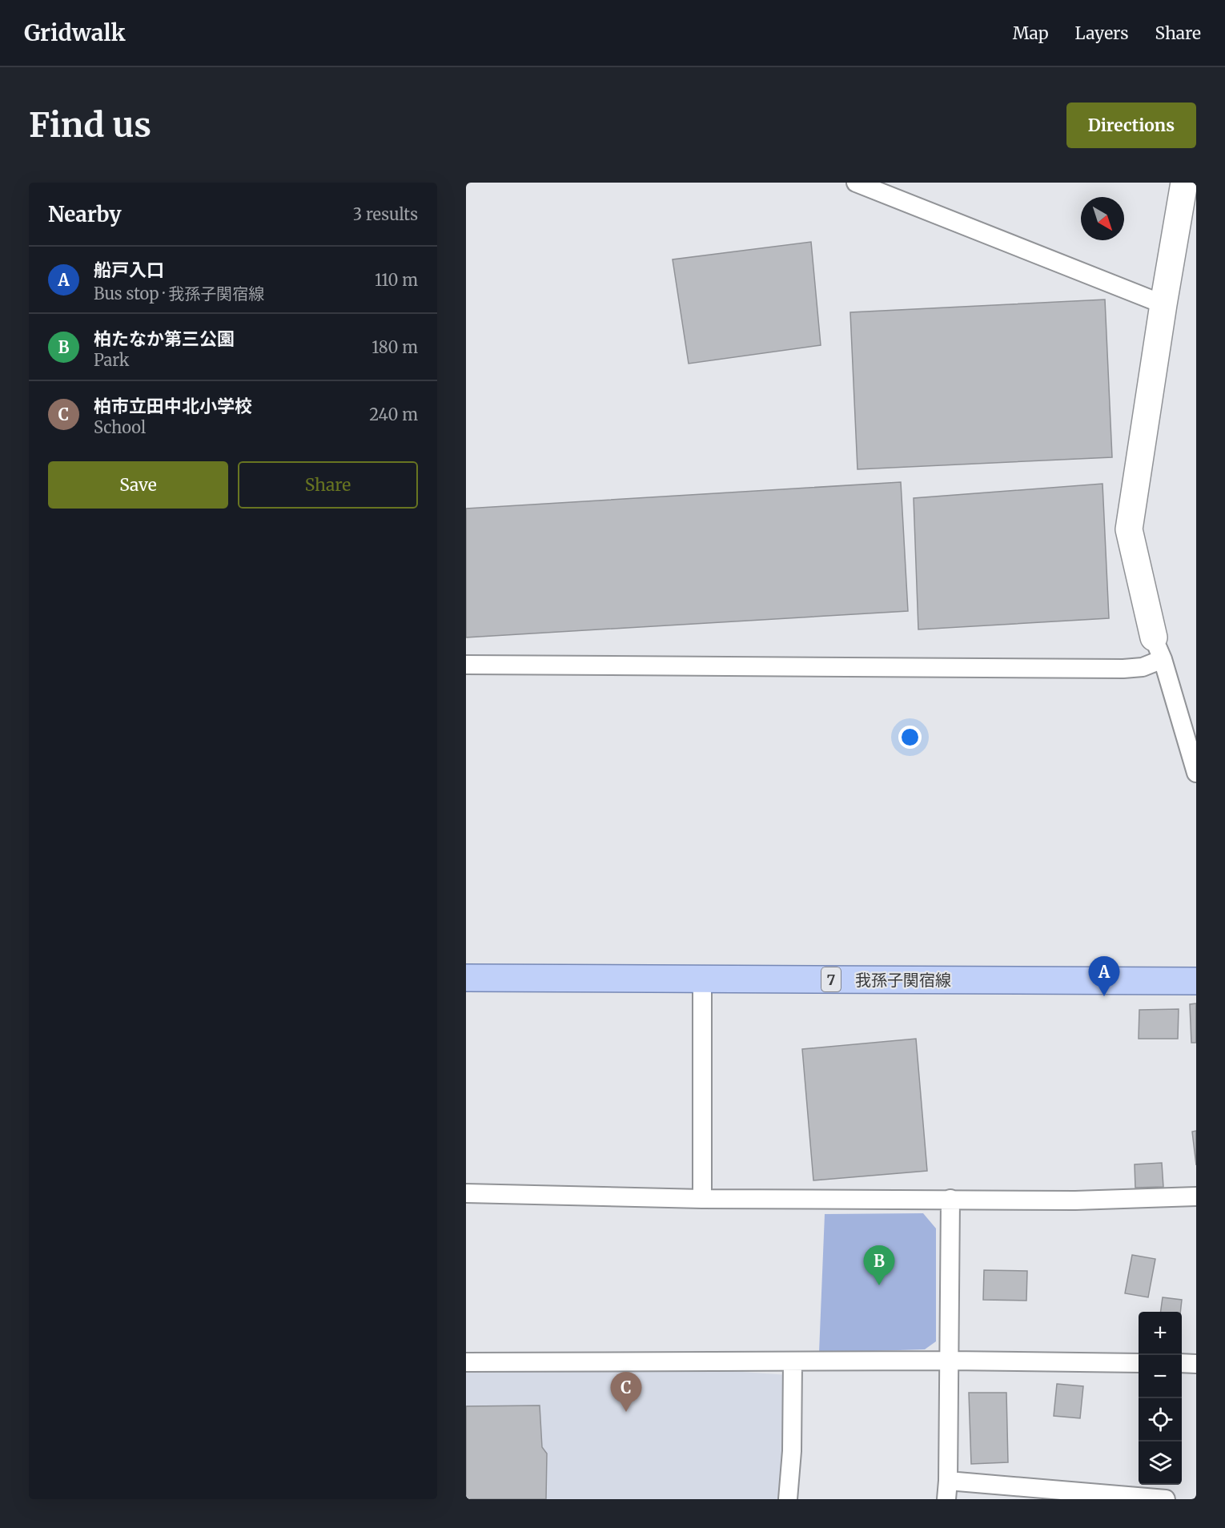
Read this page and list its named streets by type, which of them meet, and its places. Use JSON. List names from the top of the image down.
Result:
{
  "streets": {
    "main road": ["7", "我孫子関宿線"]
  },
  "north": "bottom right",
  "page": {
    "header": "Gridwalk",
    "nav": ["Map", "Layers", "Share"],
    "buttons": [
      "Directions",
      ["Save", "Share"]
    ],
    "title": "Find us",
    "heading": ["Nearby", "3 results"],
    "list": [
      {
        "mark": "A",
        "name": "船戸入口",
        "note": "Bus stop · 我孫子関宿線",
        "value": "110 m"
      },
      {
        "mark": "B",
        "name": "柏たなか第三公園",
        "note": "Park",
        "value": "180 m"
      },
      {
        "mark": "C",
        "name": "柏市立田中北小学校",
        "note": "School",
        "value": "240 m"
      }
    ],
    "pins": ["A", "B", "C"],
    "map_buttons": ["+", "−"]
  }
}
